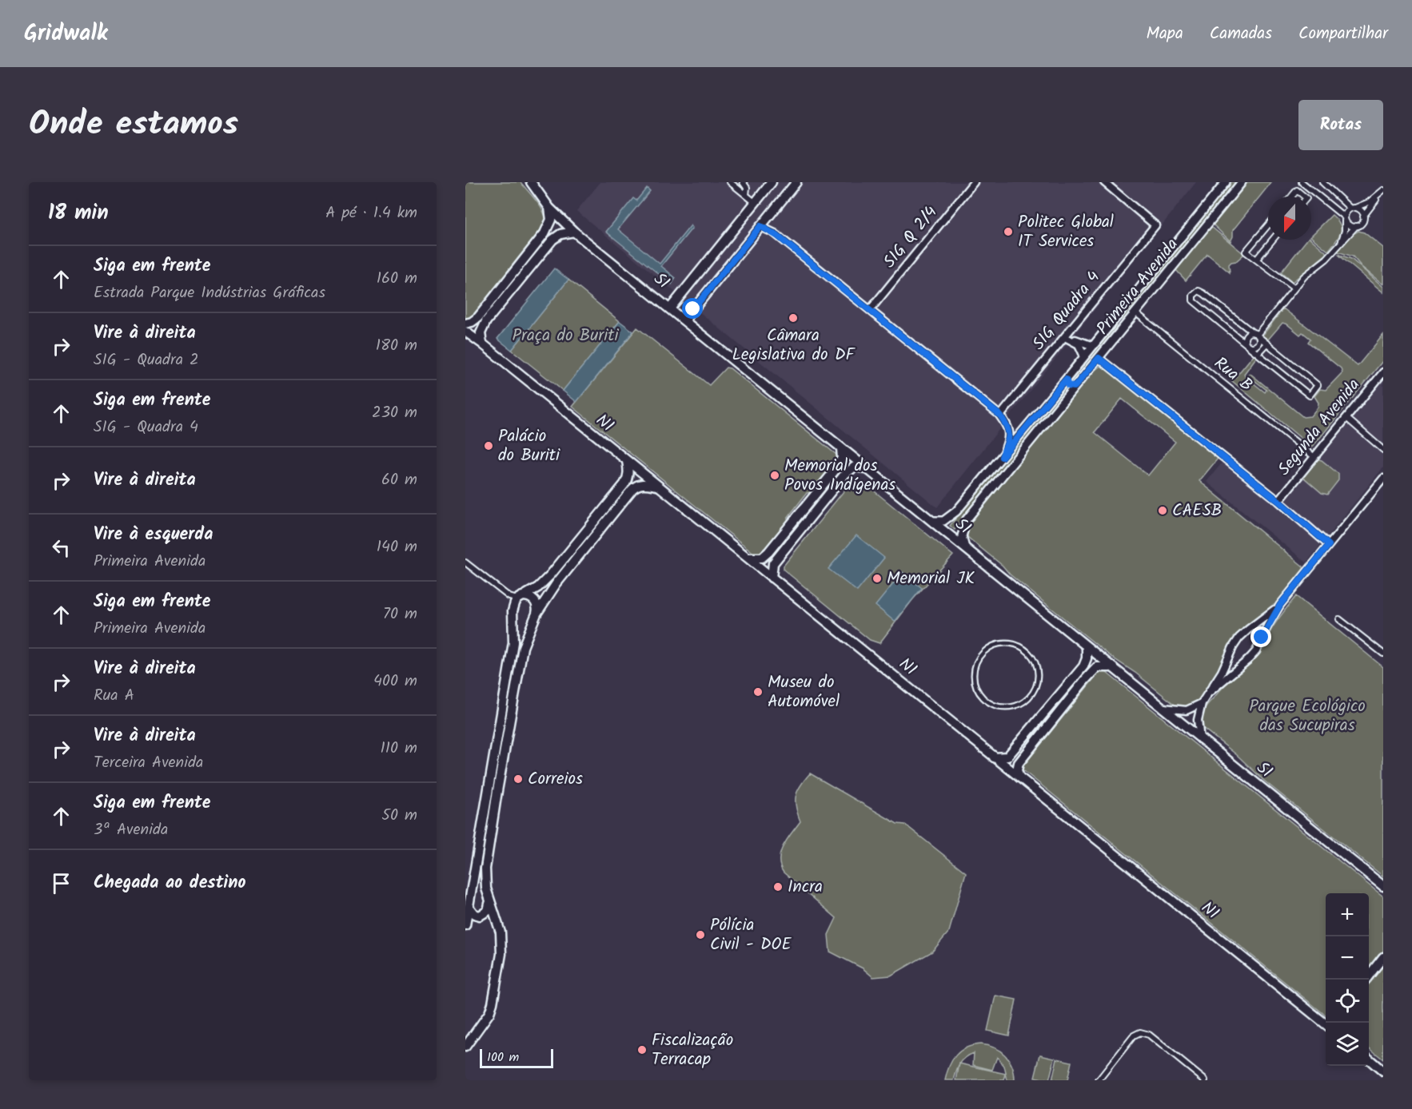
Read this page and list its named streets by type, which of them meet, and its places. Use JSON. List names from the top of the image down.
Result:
{
  "streets": {
    "main road": ["S1", "Primeira Avenida", "N1"],
    "street": [
      "SIG Q 2/4",
      "SIG Quadra 4",
      "Rua B",
      "Segunda Avenida"
    ]
  },
  "crossings": [
    ["S1", "Primeira Avenida"],
    ["Primeira Avenida", "Rua B"],
    ["Rua B", "Segunda Avenida"]
  ],
  "parks": ["Praça do Buriti", "Parque Ecológico das Sucupiras"],
  "places": [
    "Politec Global IT Services",
    "Câmara Legislativa do DF",
    "Palácio do Buriti",
    "Memorial dos Povos Indígenas",
    "CAESB",
    "Memorial JK",
    "Museu do Automóvel",
    "Correios",
    "Incra",
    "Pólícia Civil - DOE",
    "Fiscalização Terracap"
  ],
  "scale_bar": "100 m",
  "north": "bottom",
  "page": {
    "header": "Gridwalk",
    "nav": ["Mapa", "Camadas", "Compartilhar"],
    "title": "Onde estamos",
    "buttons": "Rotas",
    "heading": ["18 min", "A pé · 1.4 km"],
    "list": [
      ["Siga em frente", "Estrada Parque Indústrias Gráficas", "160 m"],
      ["Vire à direita", "SIG - Quadra 2", "180 m"],
      ["Siga em frente", "SIG - Quadra 4", "230 m"],
      ["Vire à direita", "60 m"],
      ["Vire à esquerda", "Primeira Avenida", "140 m"],
      ["Siga em frente", "Primeira Avenida", "70 m"],
      ["Vire à direita", "Rua A", "400 m"],
      ["Vire à direita", "Terceira Avenida", "110 m"],
      ["Siga em frente", "3ª Avenida", "50 m"],
      "Chegada ao destino"
    ],
    "map_buttons": ["+", "−"],
    "scale": "100 m"
  }
}
